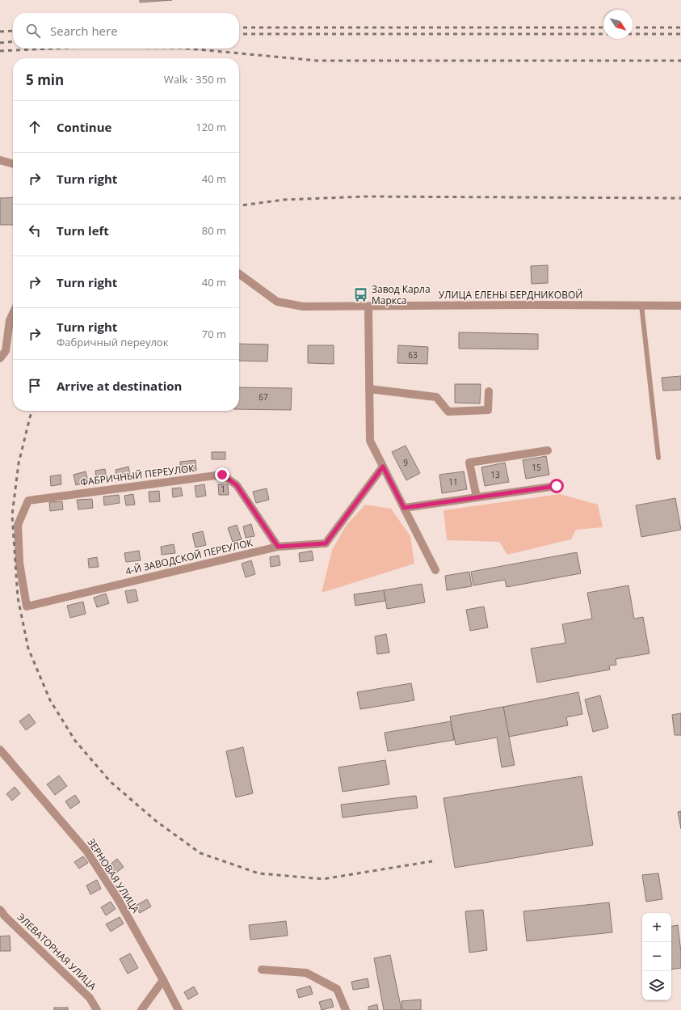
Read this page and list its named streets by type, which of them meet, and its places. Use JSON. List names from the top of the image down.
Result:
{
  "streets": {
    "street": [
      "УЛИЦА ЕЛЕНЫ БЕРДНИКОВОЙ",
      "ФАБРИЧНЫЙ ПЕРЕУЛОК",
      "4-Й ЗАВОДСКОЙ ПЕРЕУЛОК",
      "ЗЕРНОВАЯ УЛИЦА",
      "ЭЛЕВАТОРНАЯ УЛИЦА"
    ]
  },
  "crossings": [
    ["ФАБРИЧНЫЙ ПЕРЕУЛОК", "4-Й ЗАВОДСКОЙ ПЕРЕУЛОК"]
  ],
  "places": {
    "bus stop": ["Завод Карла Маркса"]
  },
  "house_numbers": [
    "63",
    "67",
    "9",
    "15",
    "13",
    "11",
    "1"
  ],
  "north": "bottom right",
  "page": {
    "search": "Search here",
    "heading": ["5 min", "Walk · 350 m"],
    "list": [
      ["Continue", "120 m"],
      ["Turn right", "40 m"],
      ["Turn left", "80 m"],
      ["Turn right", "40 m"],
      ["Turn right", "Фабричный переулок", "70 m"],
      "Arrive at destination"
    ],
    "map_buttons": ["+", "−"]
  }
}
